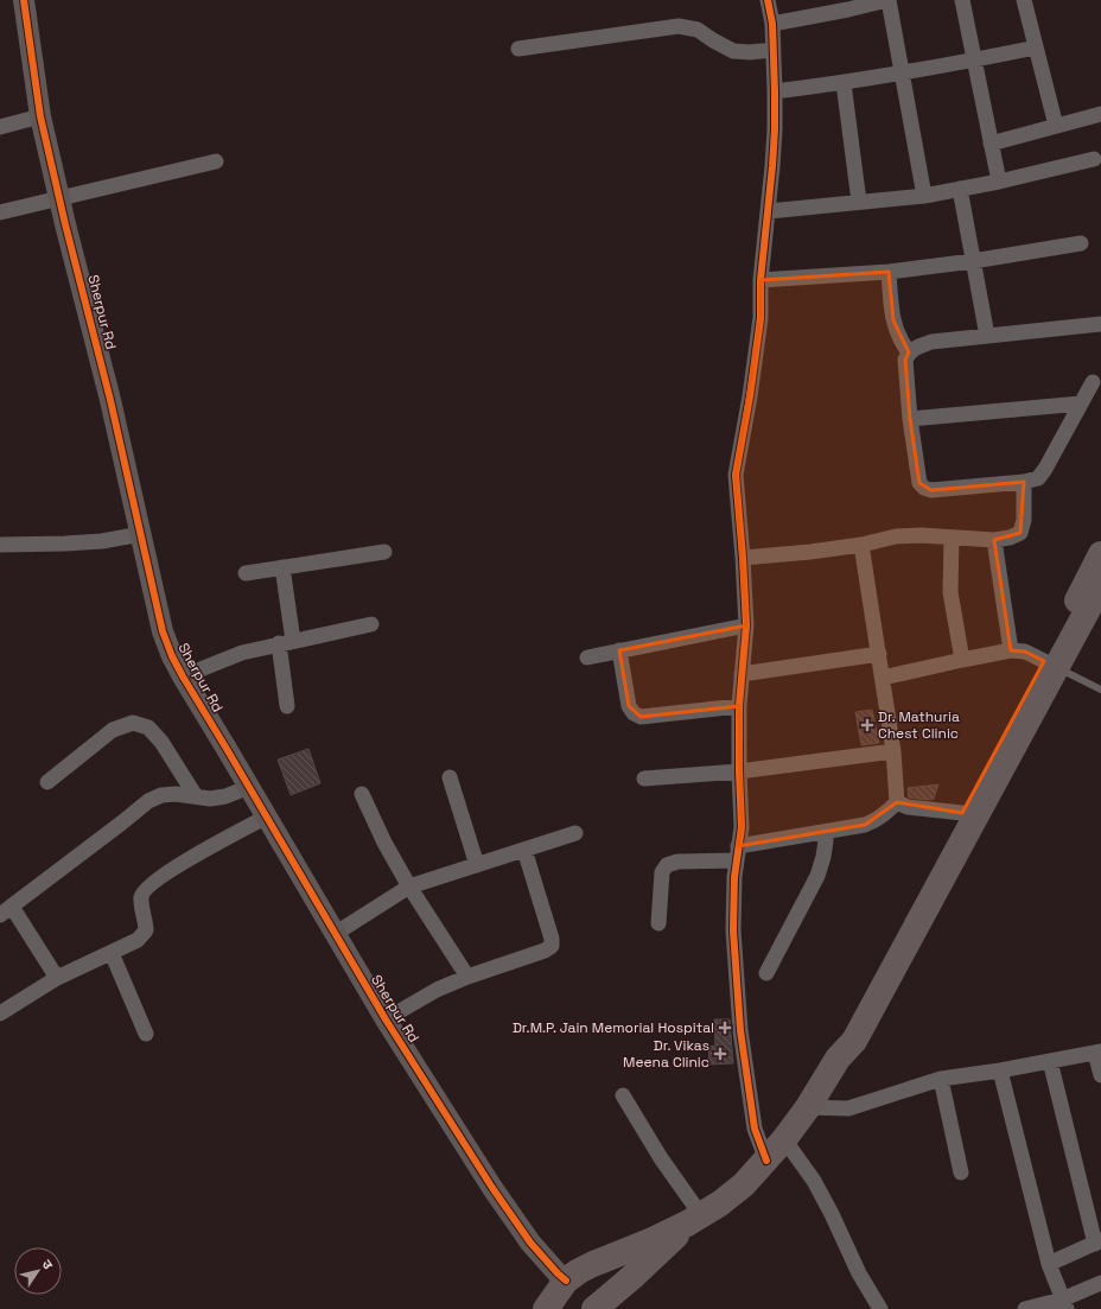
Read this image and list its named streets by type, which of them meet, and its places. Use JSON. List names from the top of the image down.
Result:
{
  "streets": {
    "street": ["Sherpur Rd"]
  },
  "places": {
    "health": ["Dr. Mathuria Chest Clinic", "Dr.M.P. Jain Memorial Hospital", "Dr. Vikas Meena Clinic"]
  },
  "north": "top right"
}
